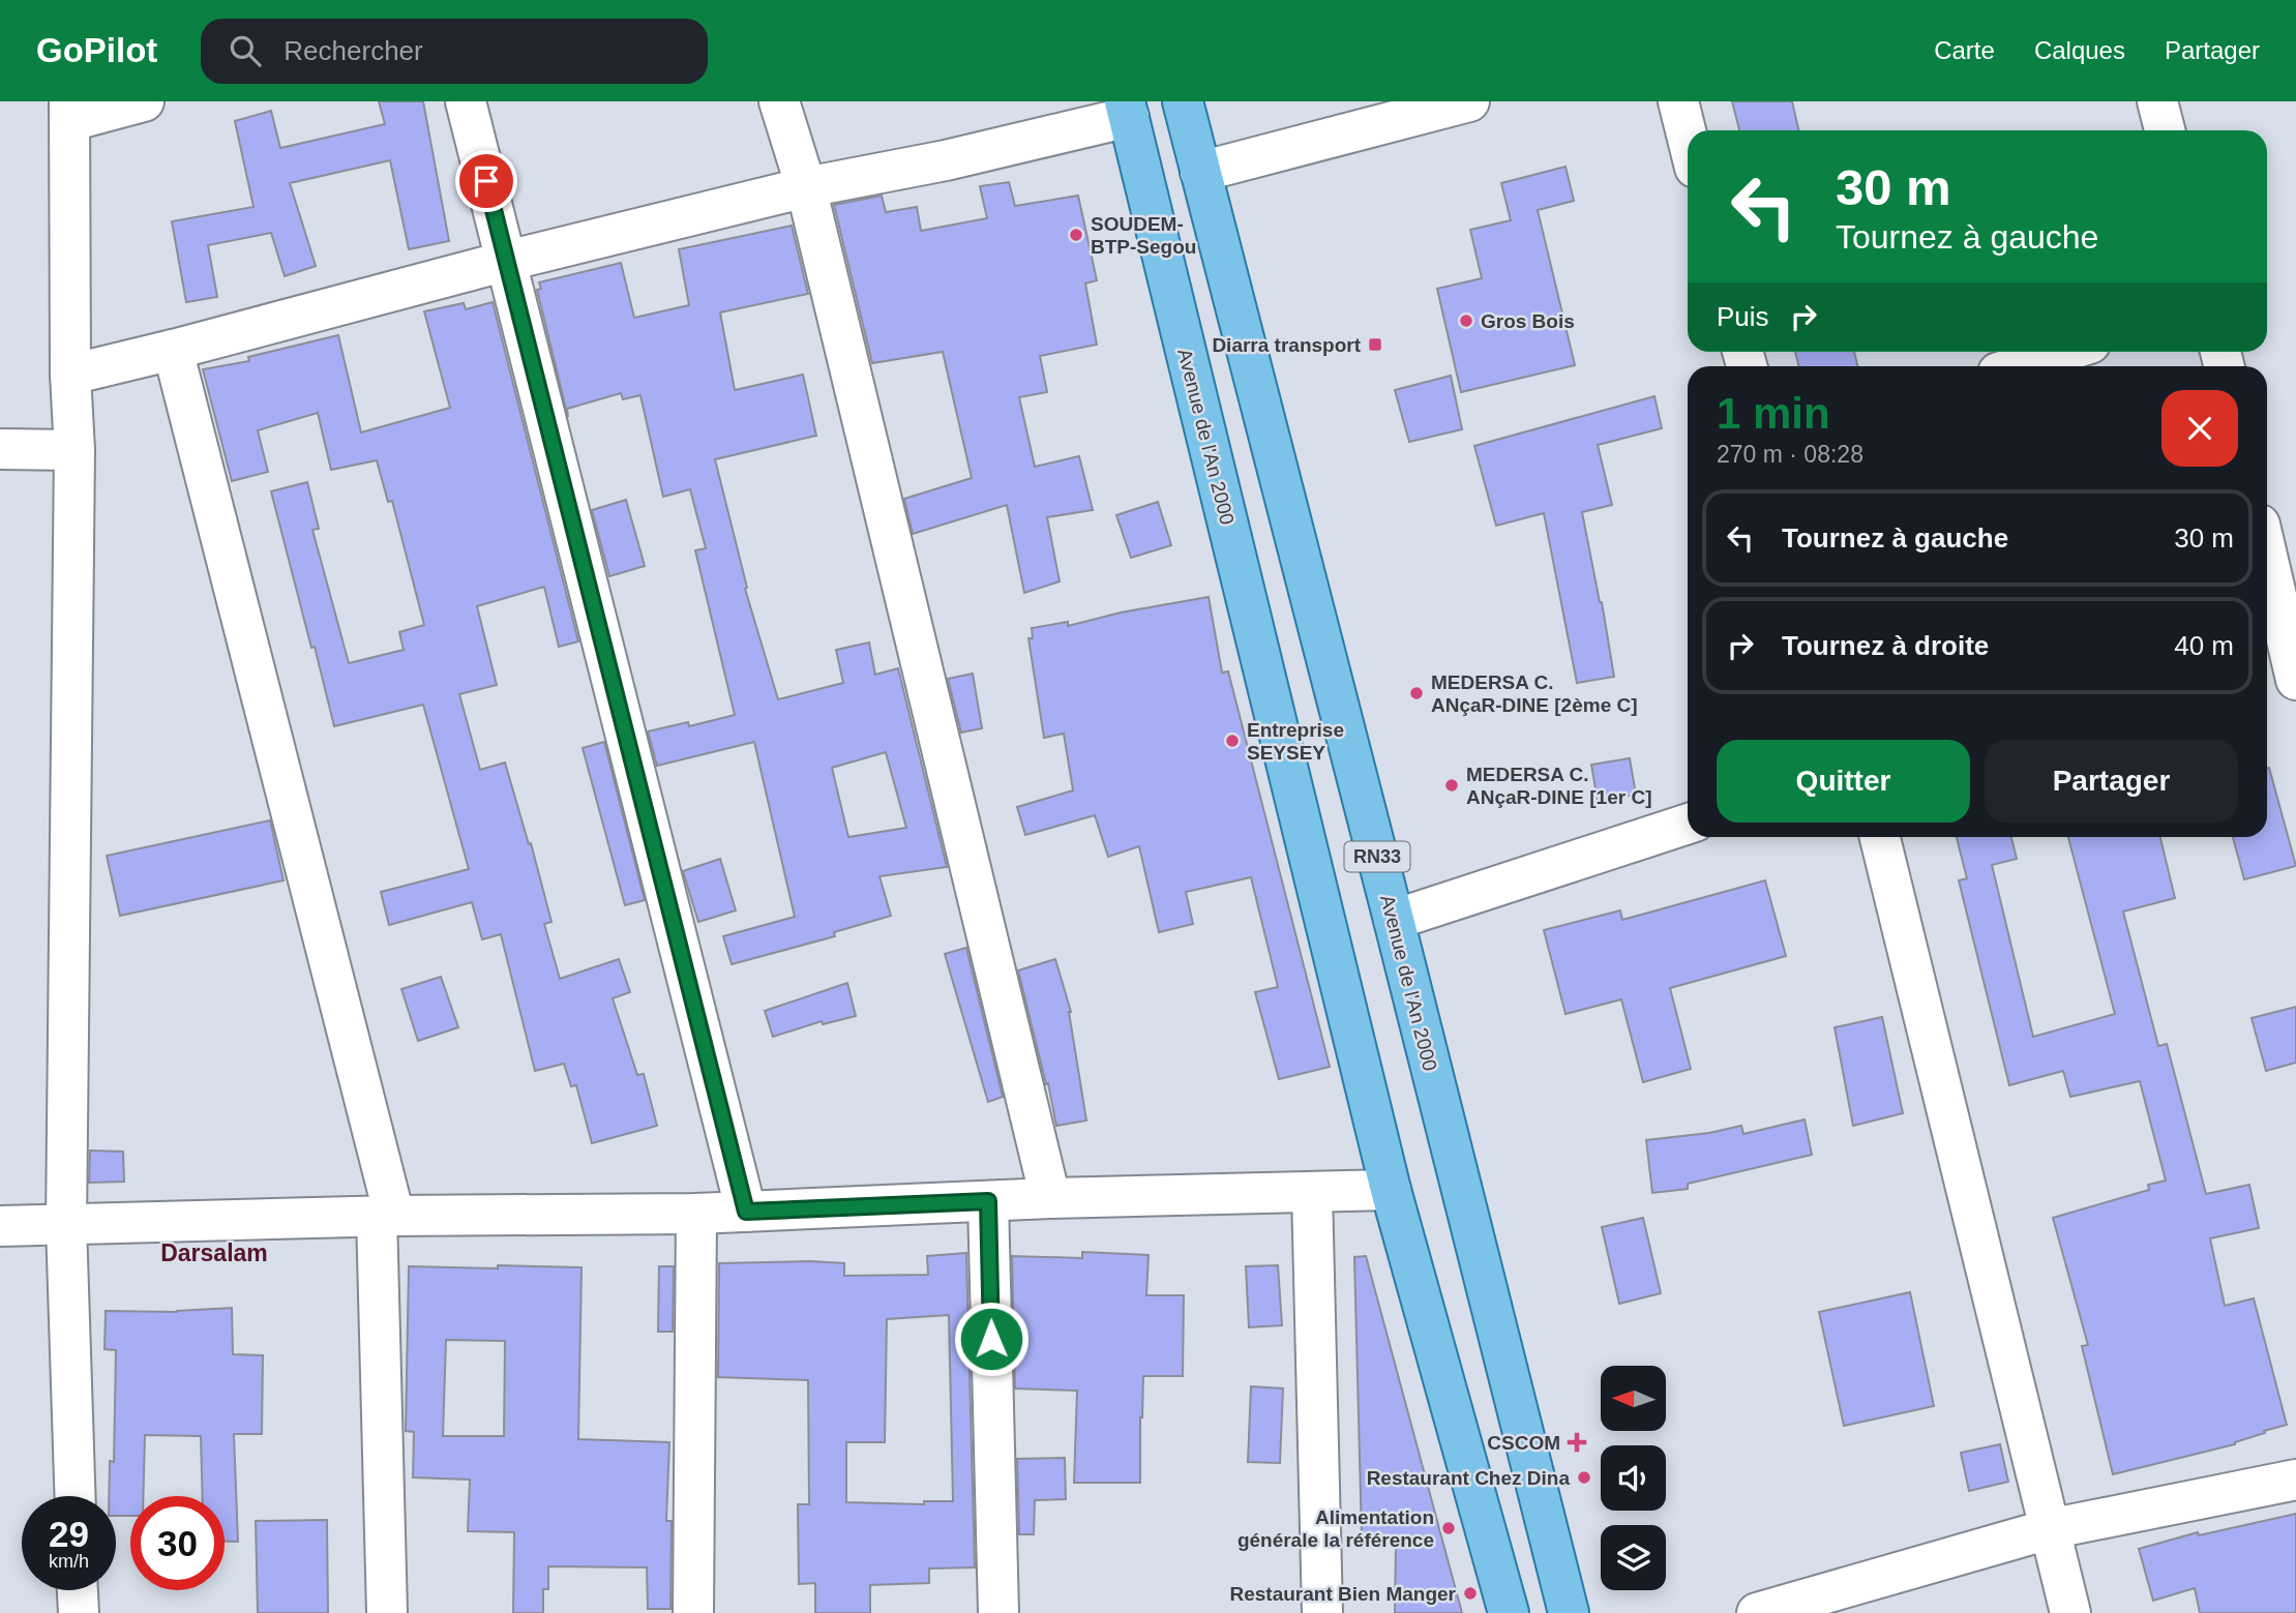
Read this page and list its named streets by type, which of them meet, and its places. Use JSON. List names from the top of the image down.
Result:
{
  "streets": {
    "main road": ["Avenue de l'An 2000", "RN33"]
  },
  "districts": ["Darsalam"],
  "places": {
    "other": [
      "SOUDEM- BTP-Segou",
      "Gros Bois",
      "MEDERSA C. ANçaR-DINE [2ème C]",
      "Entreprise SEYSEY",
      "MEDERSA C. ANçaR-DINE [1er C]",
      "Restaurant Chez Dina",
      "Alimentation générale la référence",
      "Restaurant Bien Manger"
    ],
    "transit": ["Diarra transport"],
    "health": ["CSCOM"]
  },
  "north": "left",
  "page": {
    "header": "GoPilot",
    "search": "Rechercher",
    "nav": ["Carte", "Calques", "Partager"],
    "turn": ["30 m", "Tournez à gauche"],
    "then": "Puis",
    "heading": ["1 min", "270 m · 08:28"],
    "list": [
      {
        "name": "Tournez à gauche",
        "value": "30 m"
      },
      {
        "name": "Tournez à droite",
        "value": "40 m"
      }
    ],
    "buttons": ["Quitter", "Partager"],
    "speed": "29 km/h",
    "limit": "30"
  }
}
